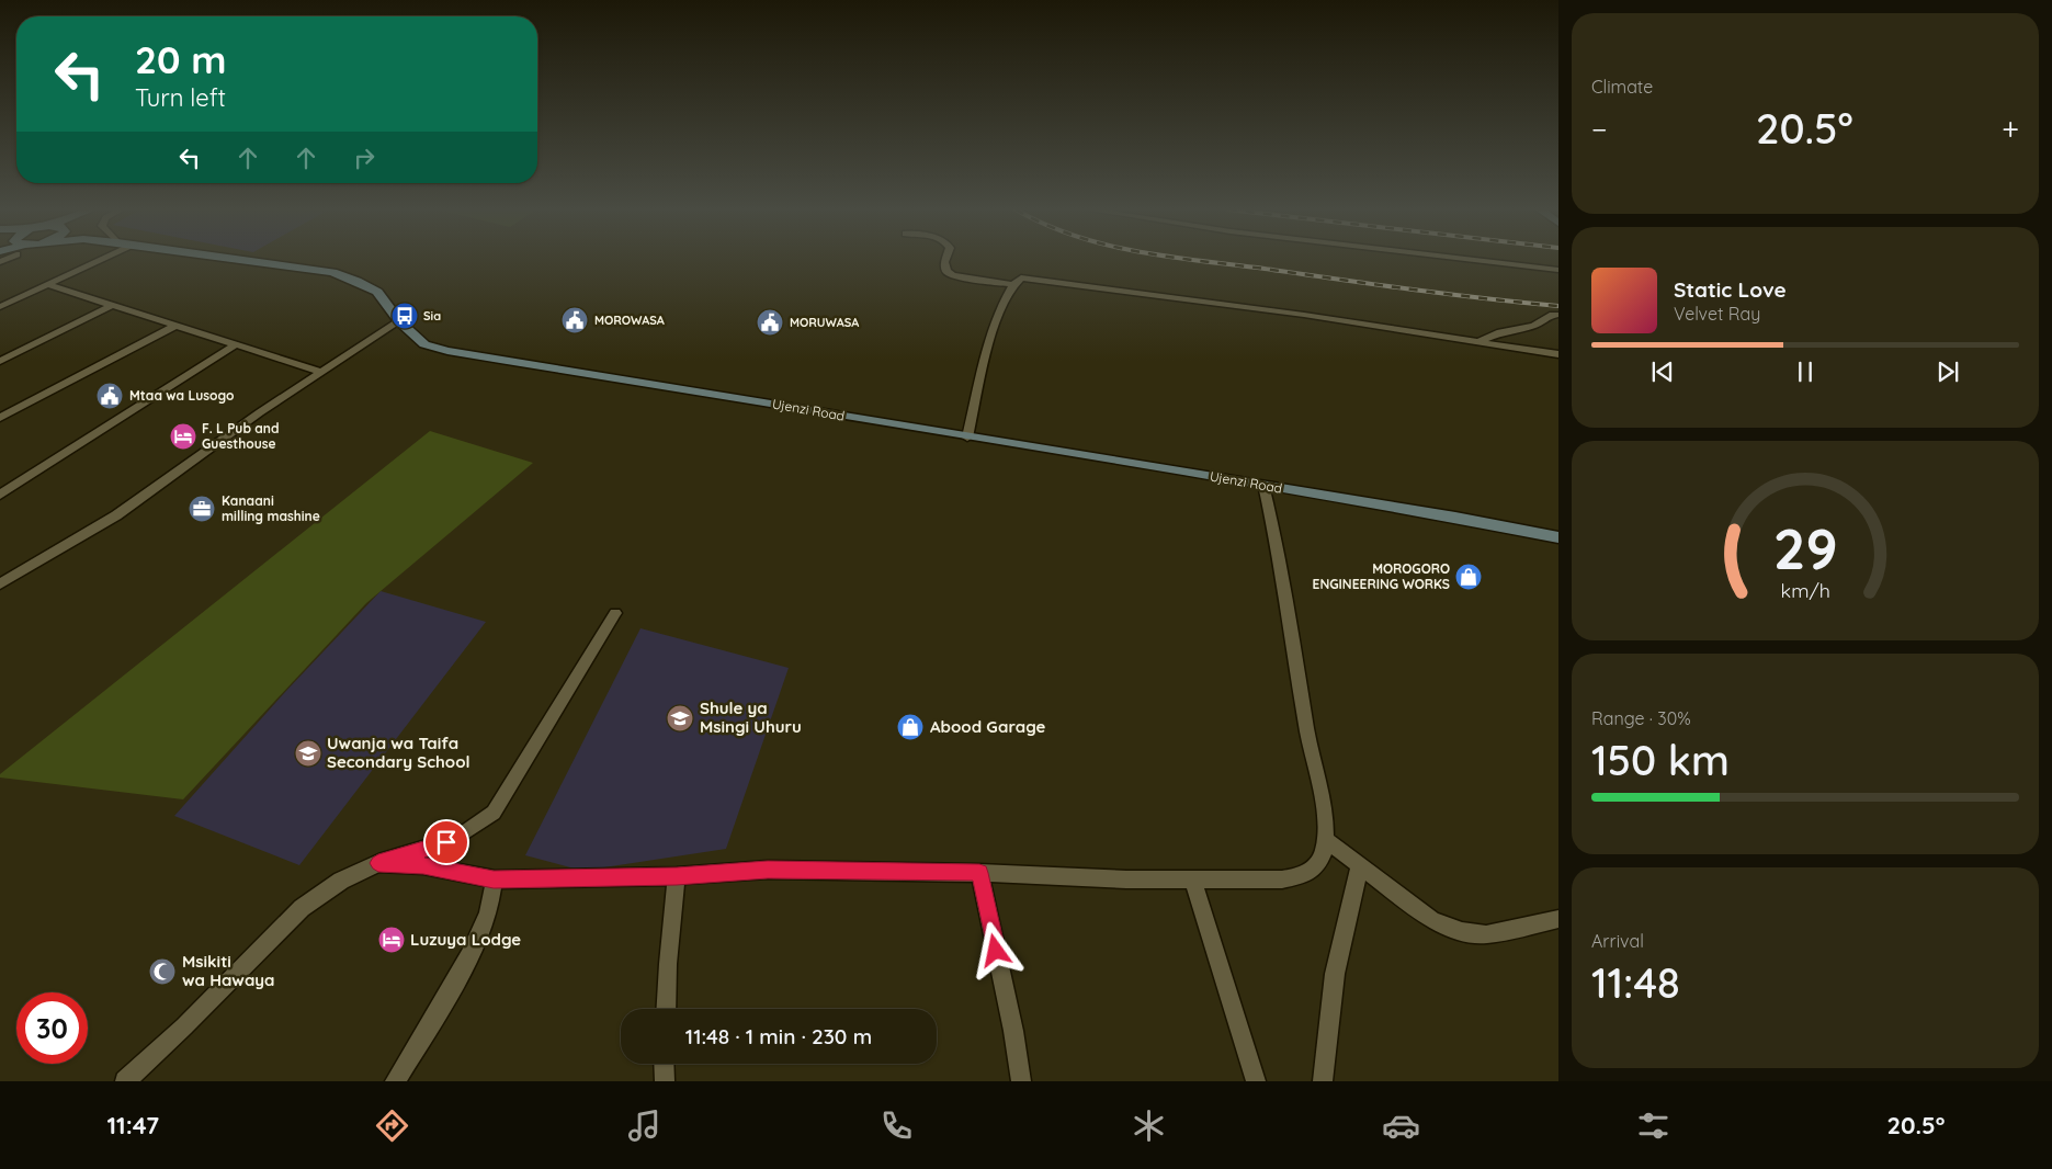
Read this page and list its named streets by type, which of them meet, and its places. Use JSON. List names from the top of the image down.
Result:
{
  "streets": {
    "street": ["Ujenzi Road"]
  },
  "places": {
    "bus stop": ["Sia"],
    "public building": ["MOROWASA", "MORUWASA", "Mtaa wa Lusogo"],
    "hotel": ["F. L Pub and Guesthouse", "Luzuya Lodge"],
    "office": ["Kanaani milling mashine"],
    "shop": ["MOROGORO ENGINEERING WORKS", "Abood Garage"],
    "school or university": ["Shule ya Msingi Uhuru", "Uwanja wa Taifa Secondary School"],
    "mosque": ["Msikiti wa Hawaya"]
  },
  "page": {
    "tile": [
      "Climate",
      ["Range · 30%", "150 km"],
      ["Arrival", "11:48"]
    ],
    "turn": ["20 m", "Turn left"],
    "heat": ["−", "20.5°", "+"],
    "song": ["Static Love", "Velvet Ray"],
    "limit": "30",
    "trip": "11:48 · 1 min · 230 m",
    "tabs": ["11:47", "20.5°"],
    "gauge": ["29", "km/h"]
  }
}
